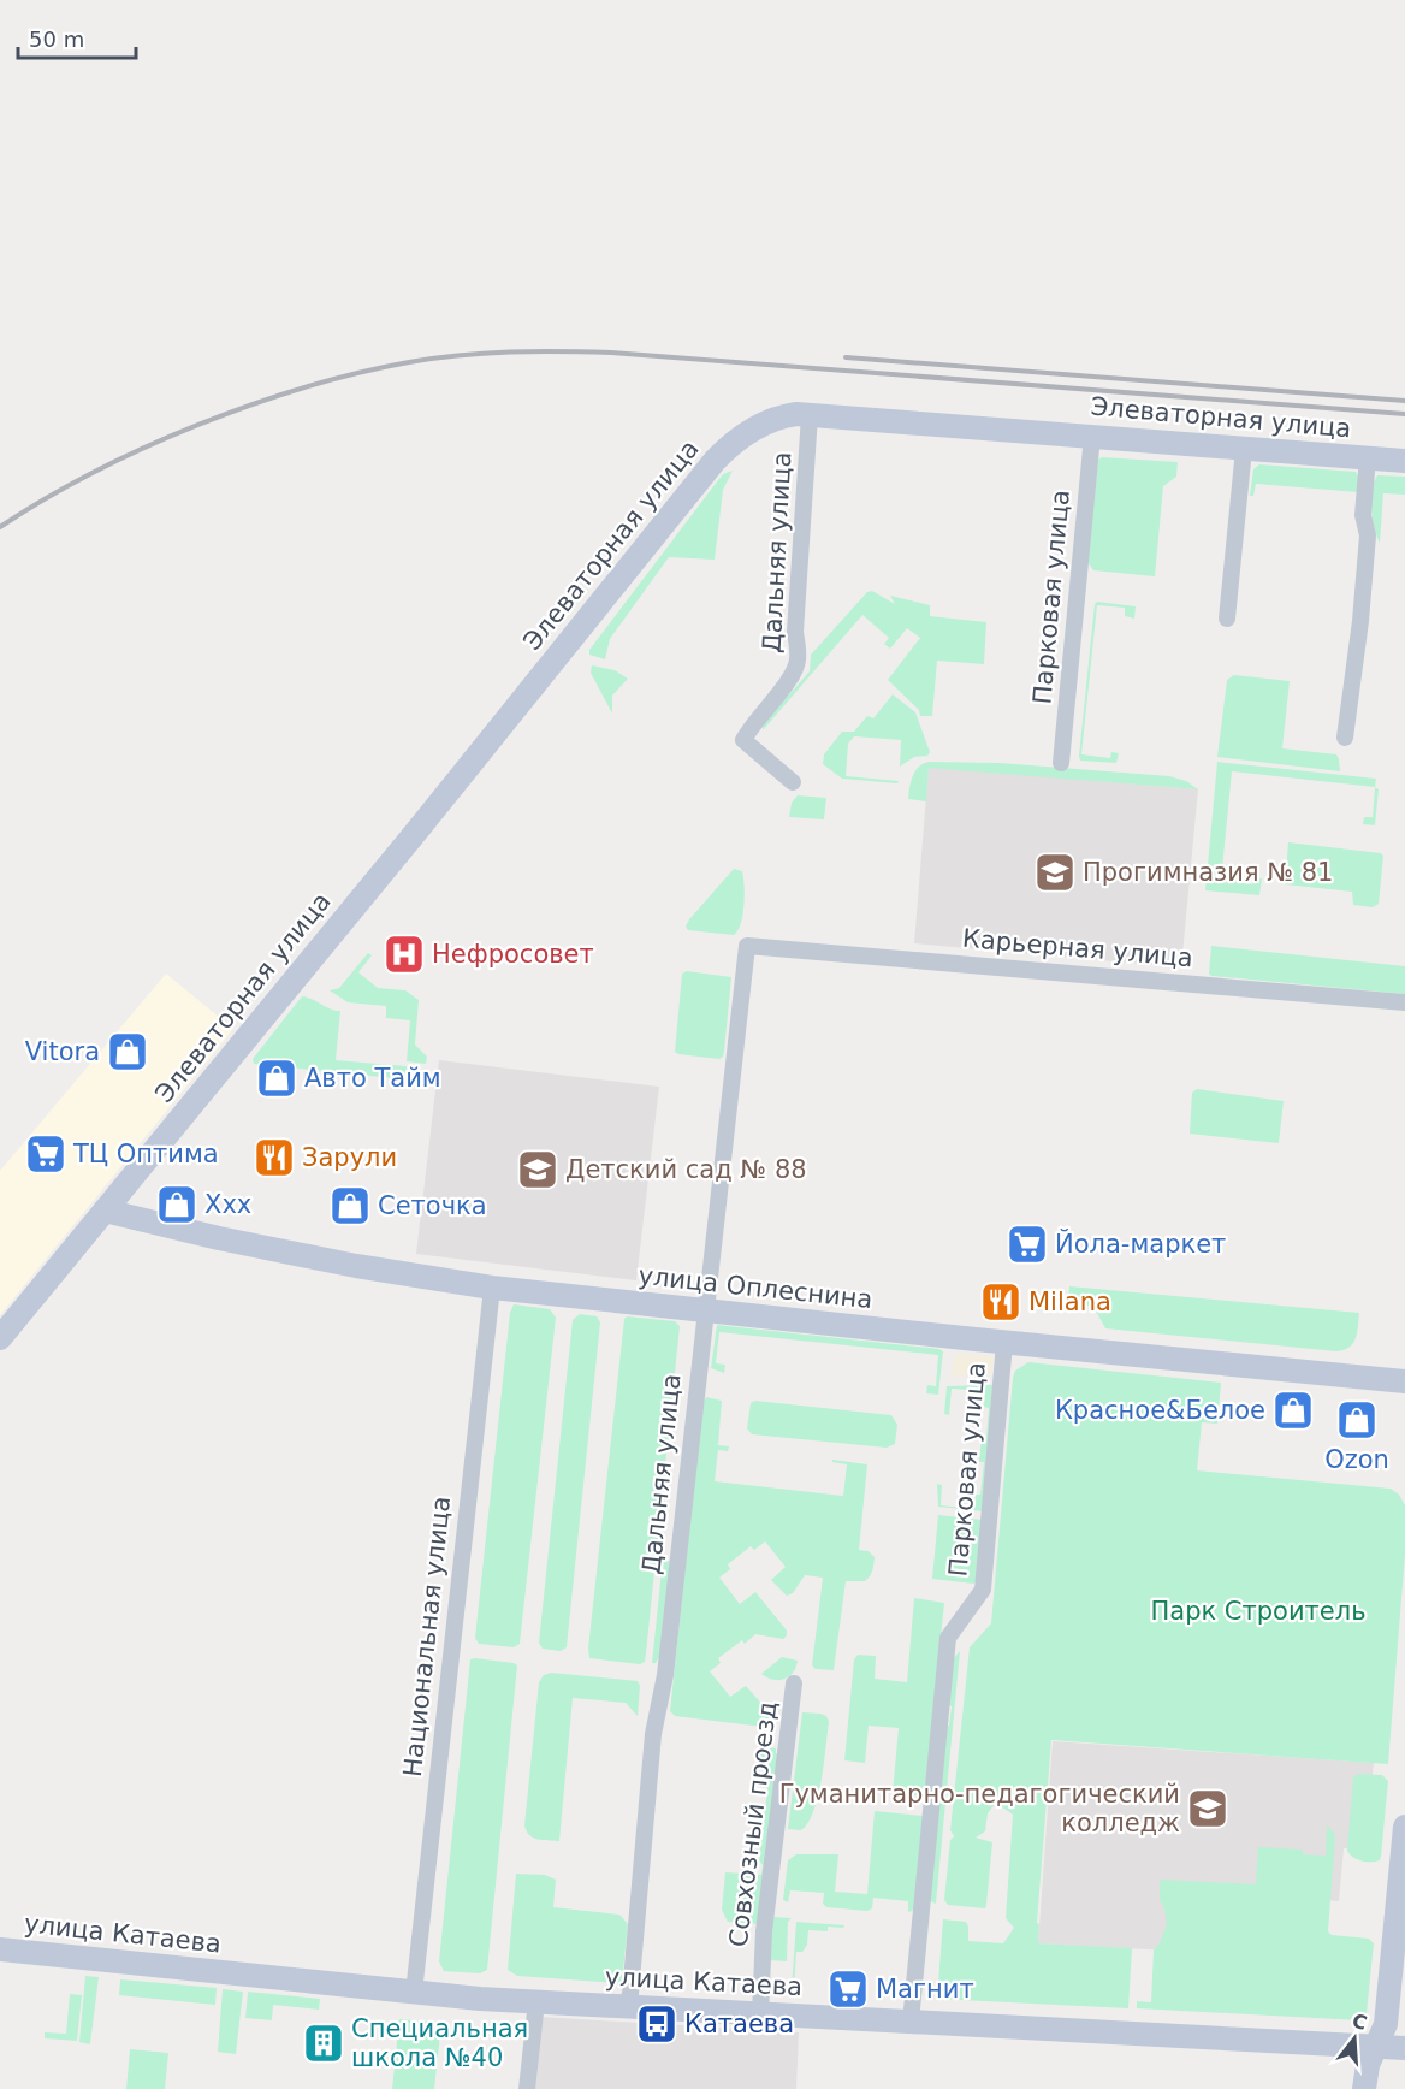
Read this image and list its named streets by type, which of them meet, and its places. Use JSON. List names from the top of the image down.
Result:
{
  "streets": {
    "street": [
      "Элеваторная улица",
      "Дальняя улица",
      "Парковая улица",
      "Карьерная улица",
      "улица Оплеснина",
      "Национальная улица",
      "Совхозный проезд",
      "улица Катаева"
    ]
  },
  "crossings": [
    ["Элеваторная улица", "Дальняя улица"],
    ["Элеваторная улица", "Парковая улица"],
    ["Элеваторная улица", "улица Оплеснина"],
    ["Дальняя улица", "Карьерная улица"],
    ["Дальняя улица", "улица Оплеснина"],
    ["Дальняя улица", "улица Катаева"],
    ["Парковая улица", "улица Оплеснина"],
    ["Парковая улица", "улица Катаева"],
    ["улица Оплеснина", "Национальная улица"],
    ["Национальная улица", "улица Катаева"],
    ["Совхозный проезд", "улица Катаева"]
  ],
  "parks": ["Парк Строитель"],
  "places": {
    "school or university": ["Прогимназия № 81", "Детский сад № 88", "Гуманитарно-педагогический колледж"],
    "hospital": ["Нефросовет"],
    "shop": [
      "Vitora",
      "Авто Тайм",
      "Xxx",
      "Сеточка",
      "Красное&Белое",
      "Ozon"
    ],
    "supermarket": ["ТЦ Оптима", "Йола-маркет", "Магнит"],
    "restaurant": ["Зарули", "Milana"],
    "bus stop": ["Катаева"],
    "building": ["Специальная школа №40"]
  },
  "scale_bar": "50 m",
  "north": "top"
}
